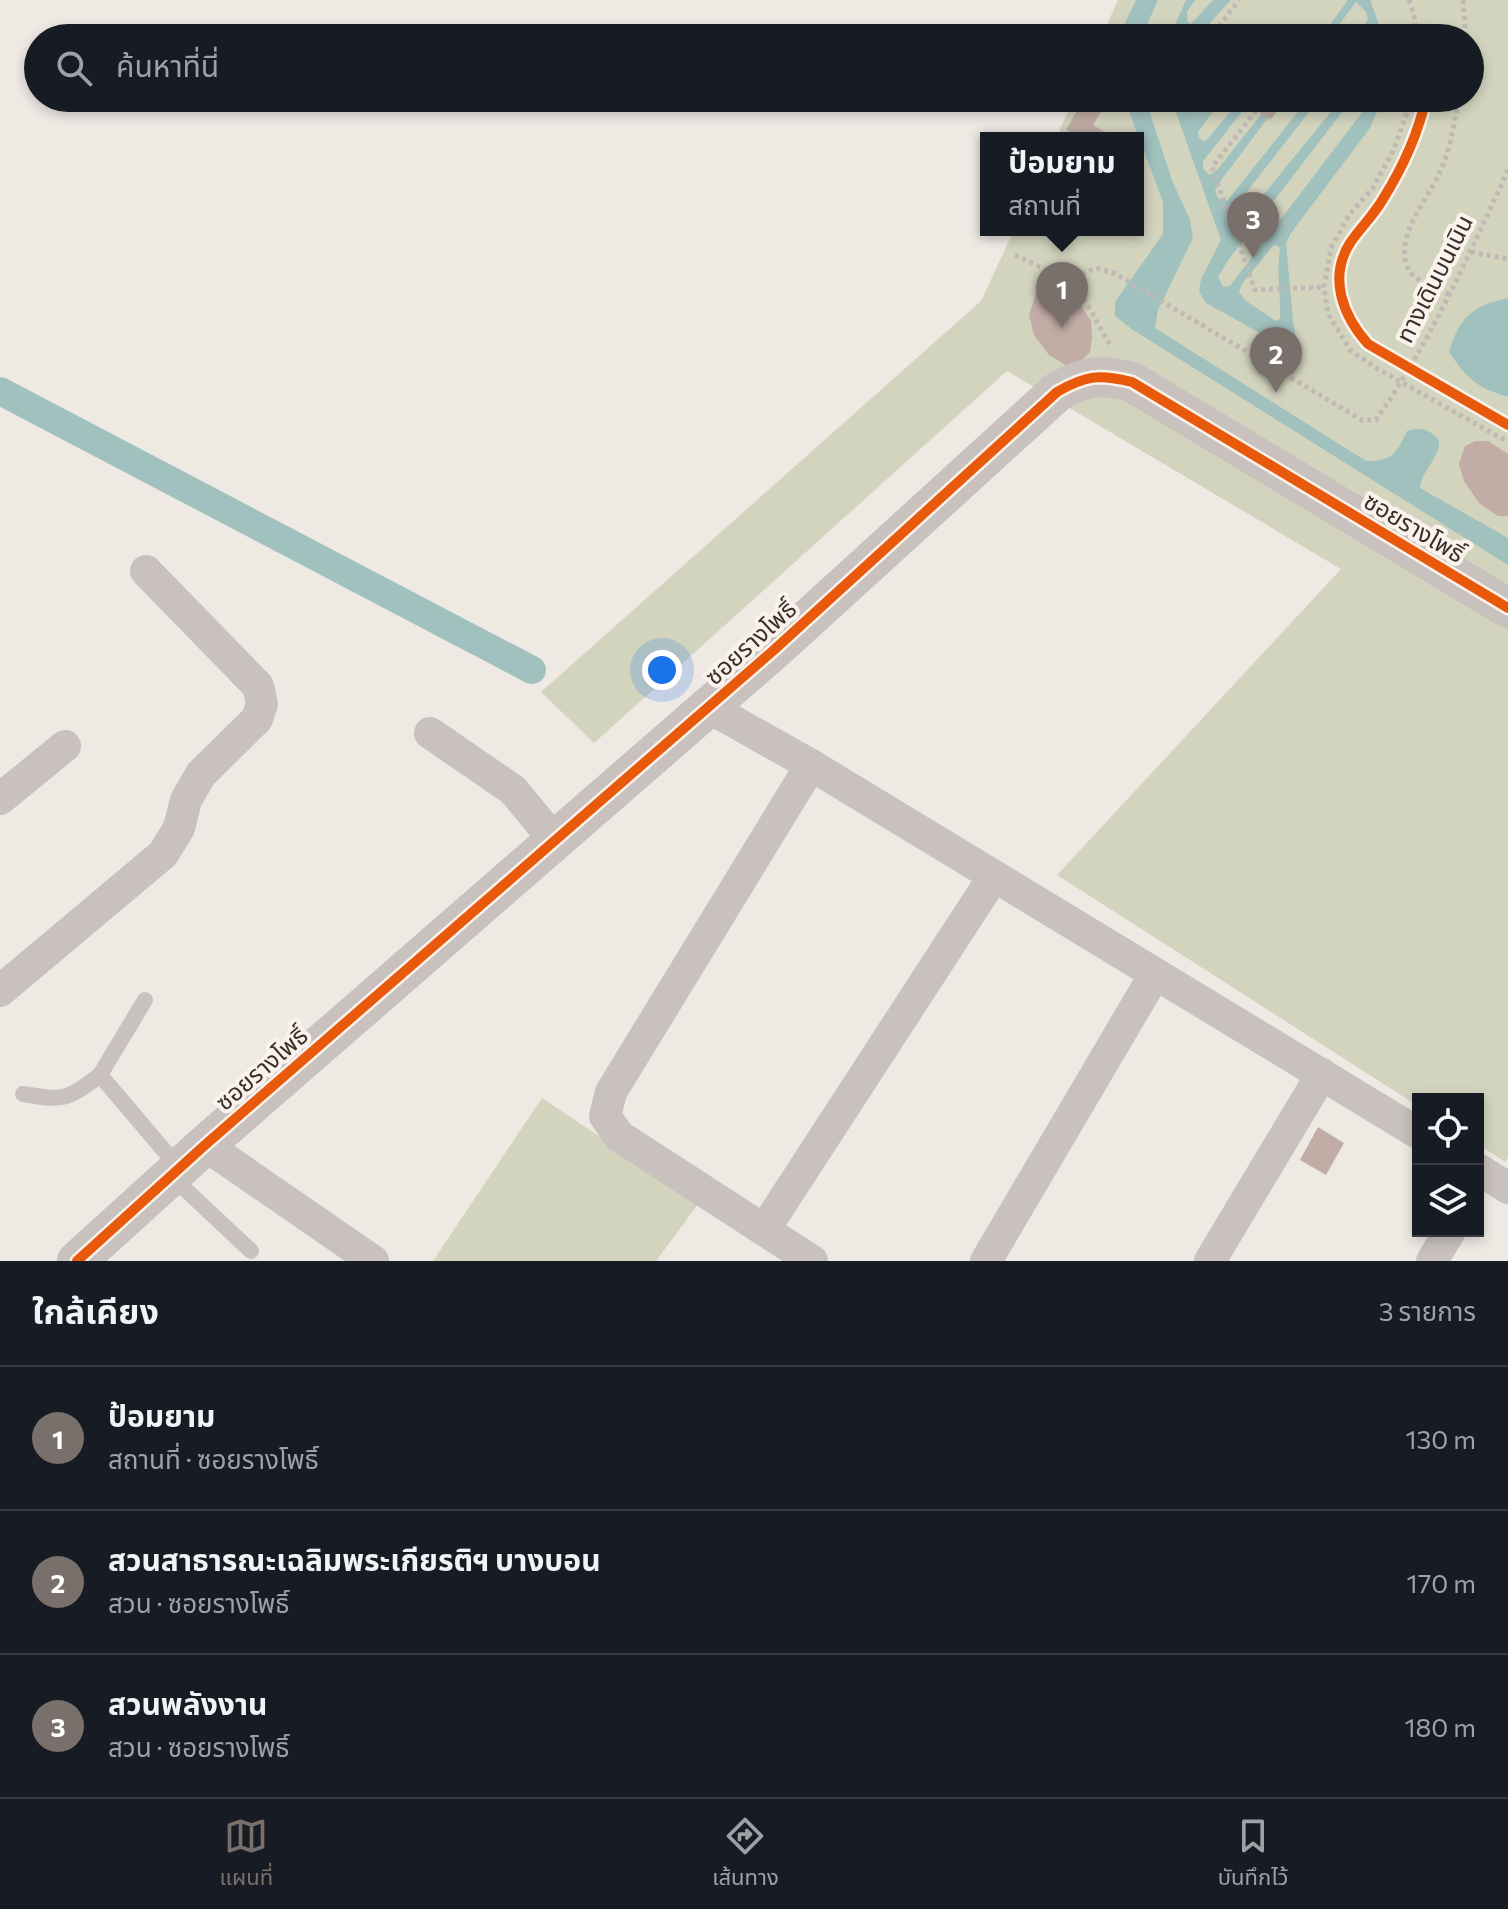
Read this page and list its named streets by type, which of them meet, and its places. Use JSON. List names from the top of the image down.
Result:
{
  "streets": {
    "street": ["ซอยรางโพธิ์"],
    "path": ["ทางเดินบนเนิน"]
  },
  "page": {
    "search": "ค้นหาที่นี่",
    "popup": ["ป้อมยาม", "สถานที่"],
    "pins": ["3", "1", "2"],
    "heading": ["ใกล้เคียง", "3 รายการ"],
    "list": [
      {
        "mark": "1",
        "name": "ป้อมยาม",
        "note": "สถานที่ · ซอยรางโพธิ์",
        "value": "130 m"
      },
      {
        "mark": "2",
        "name": "สวนสาธารณะเฉลิมพระเกียรติฯ บางบอน",
        "note": "สวน · ซอยรางโพธิ์",
        "value": "170 m"
      },
      {
        "mark": "3",
        "name": "สวนพลังงาน",
        "note": "สวน · ซอยรางโพธิ์",
        "value": "180 m"
      }
    ],
    "nav": ["แผนที่", "เส้นทาง", "บันทึกไว้"]
  }
}
